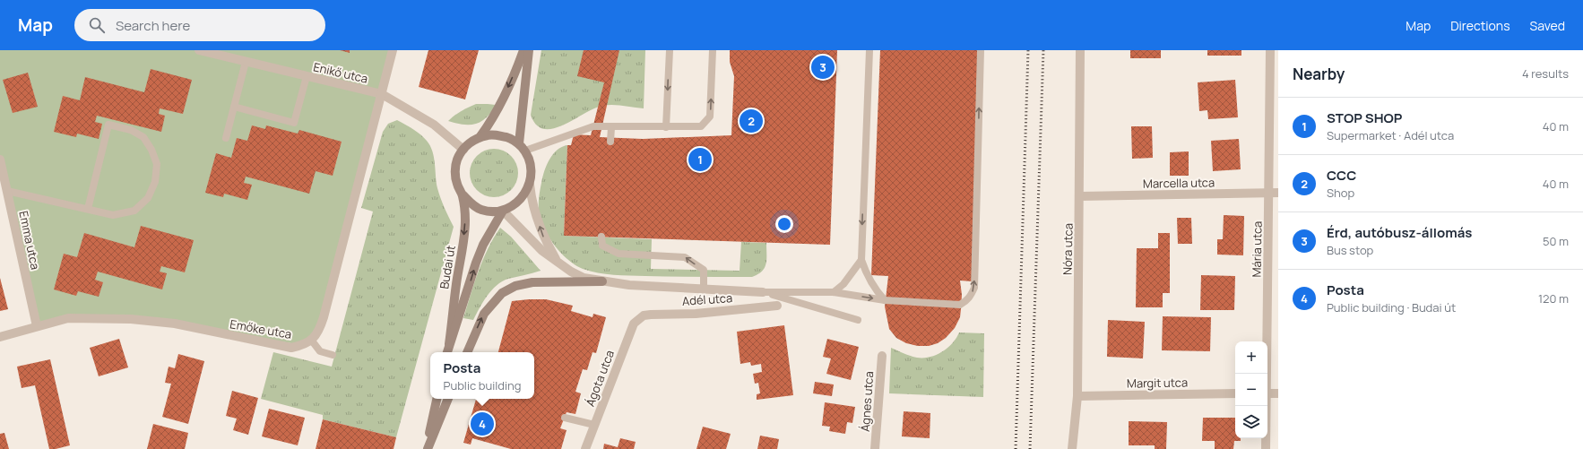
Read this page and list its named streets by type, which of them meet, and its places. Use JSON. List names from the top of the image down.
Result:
{
  "streets": {
    "main road": ["Budai út"],
    "street": [
      "Enikő utca",
      "Marcella utca",
      "Emma utca",
      "Nóra utca",
      "Mária utca",
      "Adél utca",
      "Emőke utca",
      "Ágota utca",
      "Margit utca",
      "Ágnes utca"
    ]
  },
  "crossings": [
    ["Enikő utca", "Budai út"],
    ["Marcella utca", "Nóra utca"],
    ["Marcella utca", "Mária utca"],
    ["Emma utca", "Emőke utca"],
    ["Nóra utca", "Margit utca"],
    ["Adél utca", "Ágota utca"]
  ],
  "page": {
    "header": "Map",
    "search": "Search here",
    "nav": ["Map", "Directions", "Saved"],
    "heading": ["Nearby", "4 results"],
    "pins": [
      "3",
      "2",
      "1",
      "4"
    ],
    "list": [
      {
        "mark": "1",
        "name": "STOP SHOP",
        "note": "Supermarket · Adél utca",
        "value": "40 m"
      },
      {
        "mark": "2",
        "name": "CCC",
        "note": "Shop",
        "value": "40 m"
      },
      {
        "mark": "3",
        "name": "Érd, autóbusz-állomás",
        "note": "Bus stop",
        "value": "50 m"
      },
      {
        "mark": "4",
        "name": "Posta",
        "note": "Public building · Budai út",
        "value": "120 m"
      }
    ],
    "map_buttons": ["+", "−"],
    "popup": ["Posta", "Public building"]
  }
}
